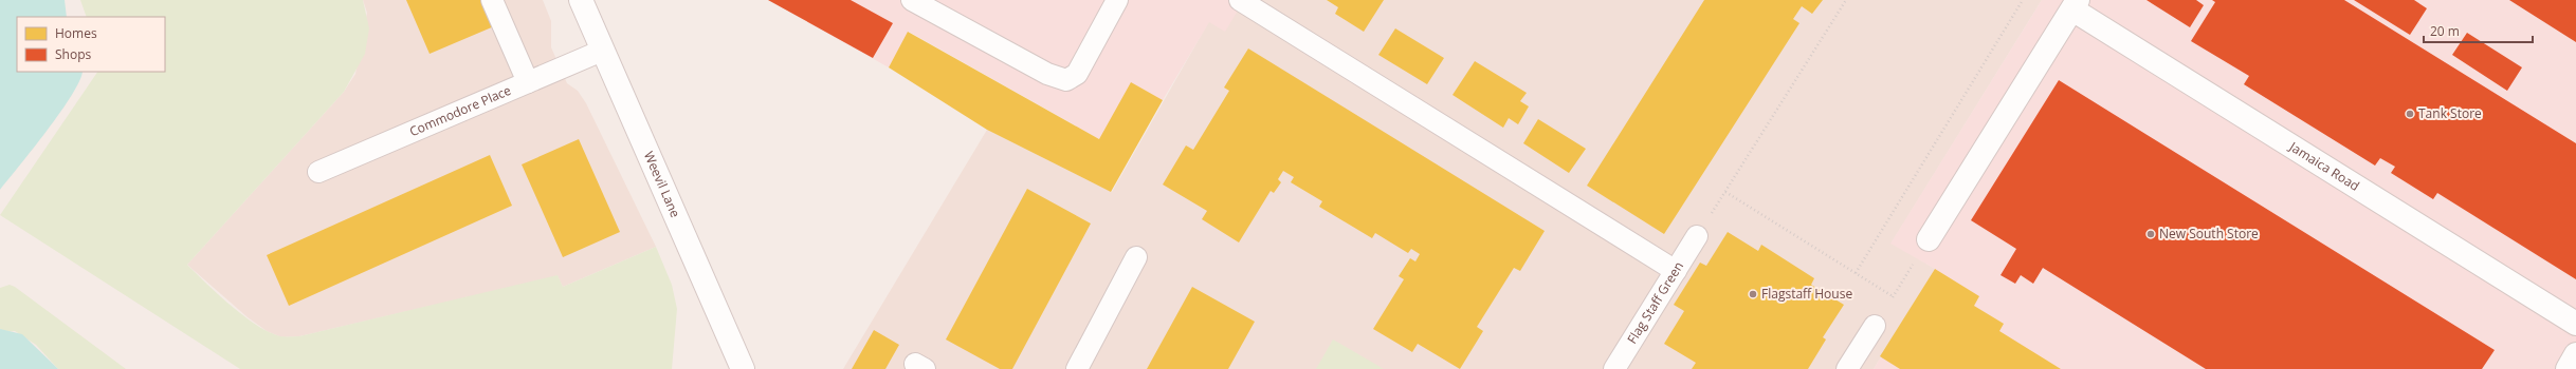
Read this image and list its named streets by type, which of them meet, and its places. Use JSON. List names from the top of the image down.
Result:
{
  "streets": {
    "street": ["Jamaica Road", "Weevil Lane"],
    "lane": ["Commodore Place", "Flag Staff Green"]
  },
  "crossings": [
    ["Commodore Place", "Weevil Lane"]
  ],
  "places": ["Tank Store", "New South Store", "Flagstaff House"],
  "legend": ["Homes", "Shops"],
  "scale_bar": "20 m"
}
